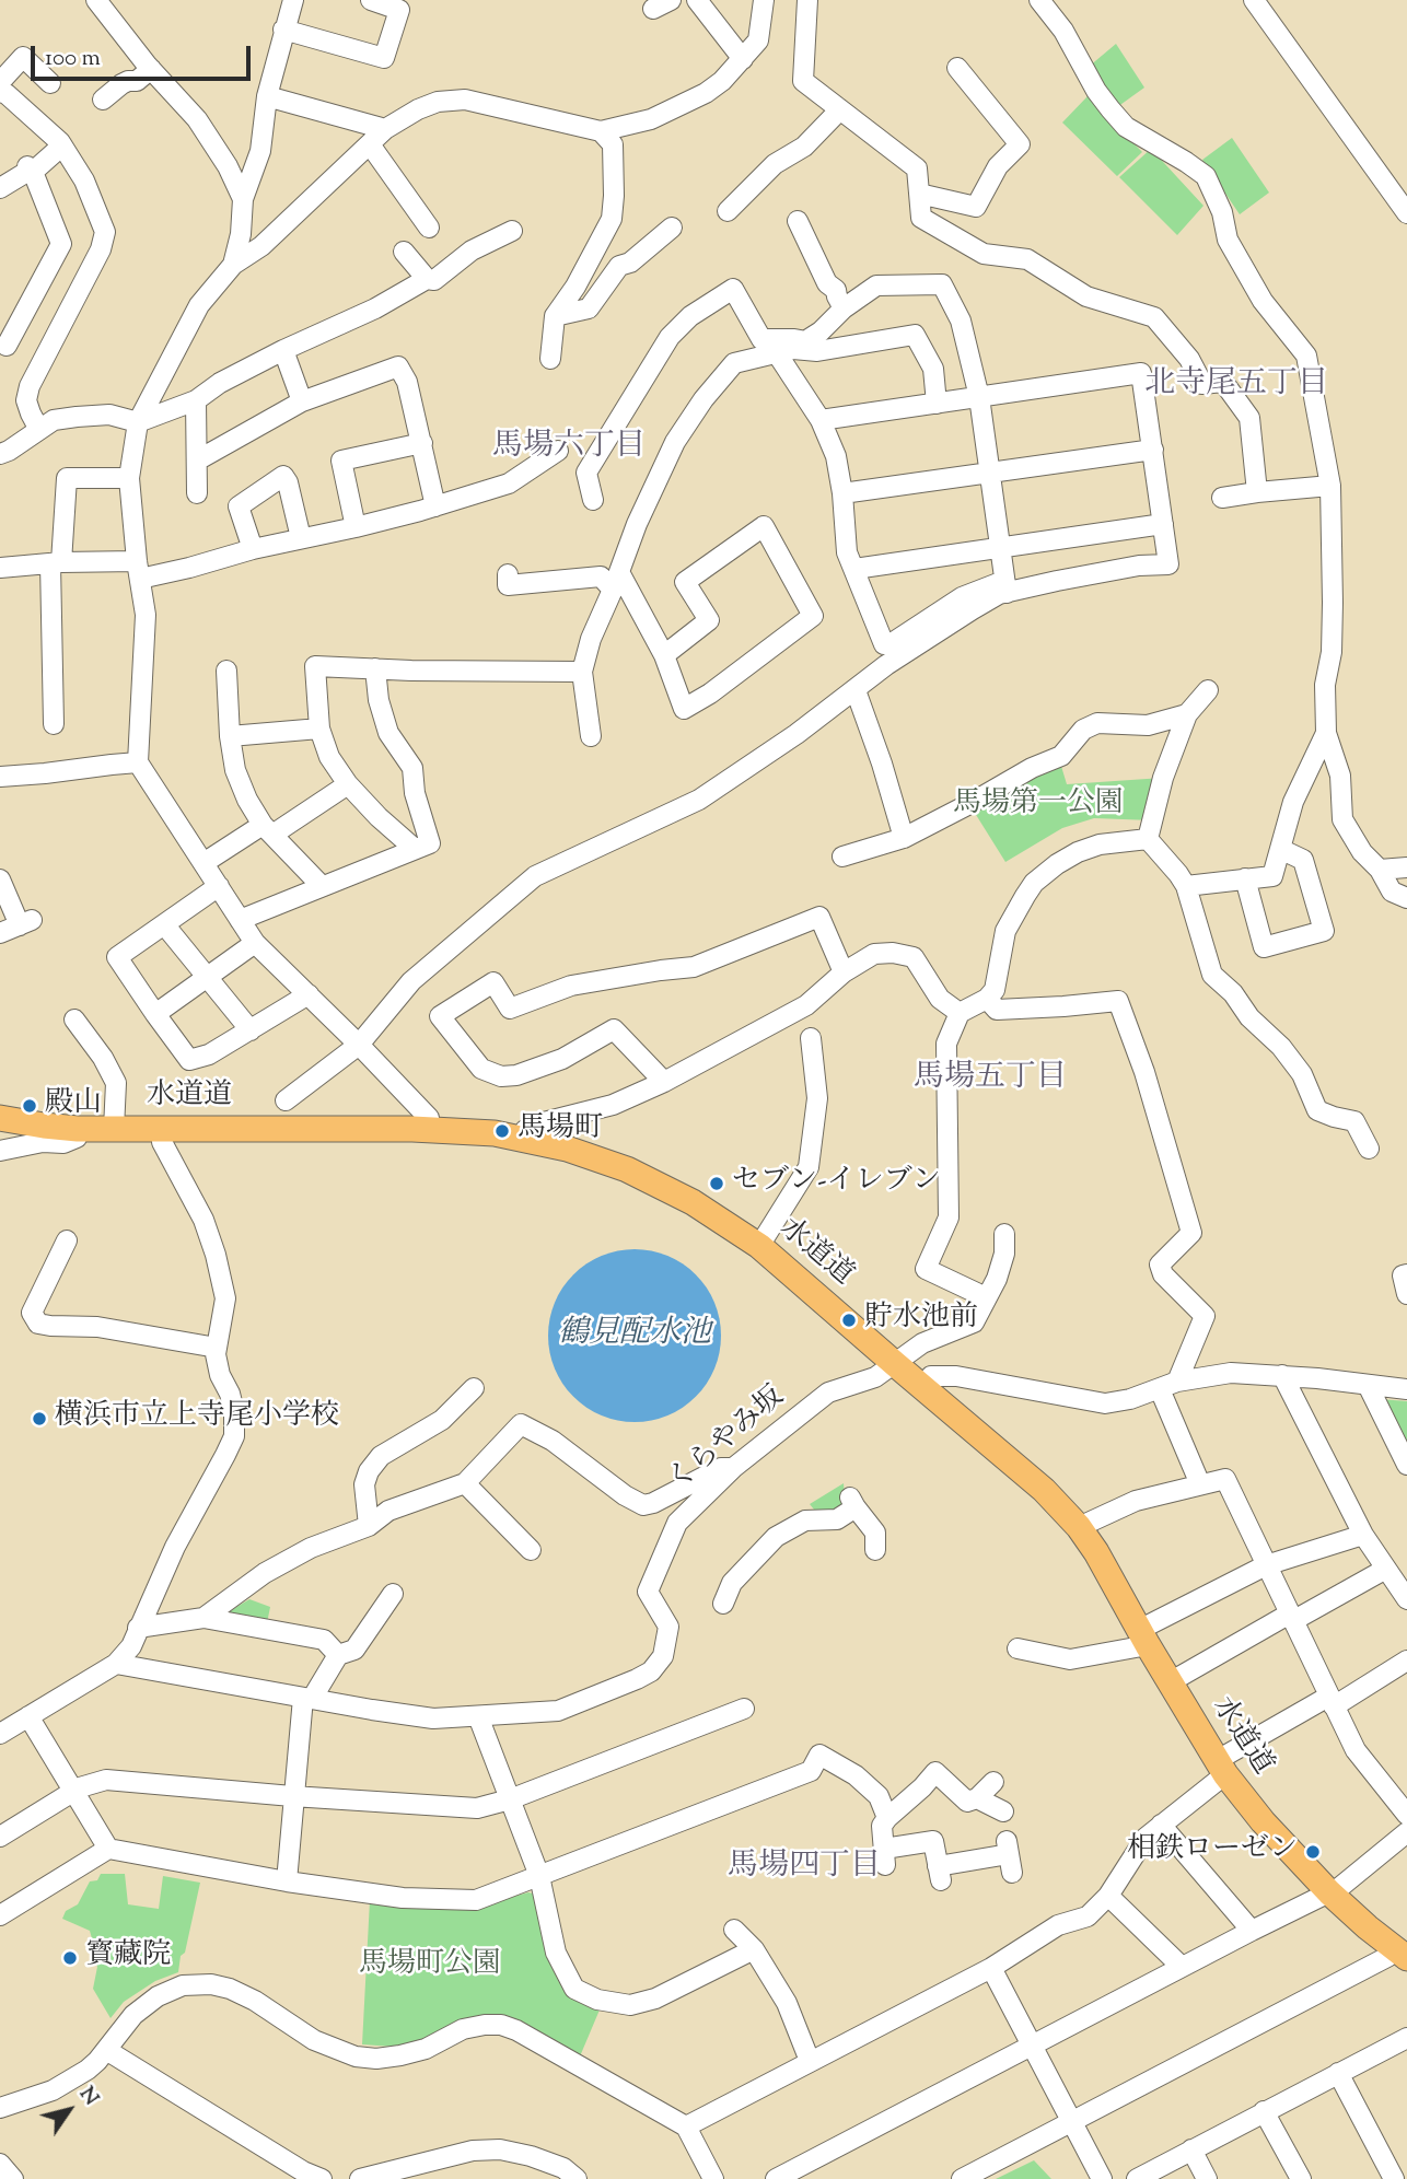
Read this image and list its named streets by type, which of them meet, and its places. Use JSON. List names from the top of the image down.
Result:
{
  "streets": {
    "main road": ["水道道"],
    "street": ["くらやみ坂"]
  },
  "crossings": [
    ["水道道", "くらやみ坂"]
  ],
  "districts": [
    "北寺尾五丁目",
    "馬場六丁目",
    "馬場五丁目",
    "馬場四丁目"
  ],
  "water": ["鶴見配水池"],
  "parks": ["馬場第一公園", "馬場町公園"],
  "places": [
    "殿山",
    "馬場町",
    "セブン-イレブン",
    "貯水池前",
    "横浜市立上寺尾小学校",
    "相鉄ローゼン",
    "寳藏院"
  ],
  "scale_bar": "100 m",
  "north": "top right"
}
